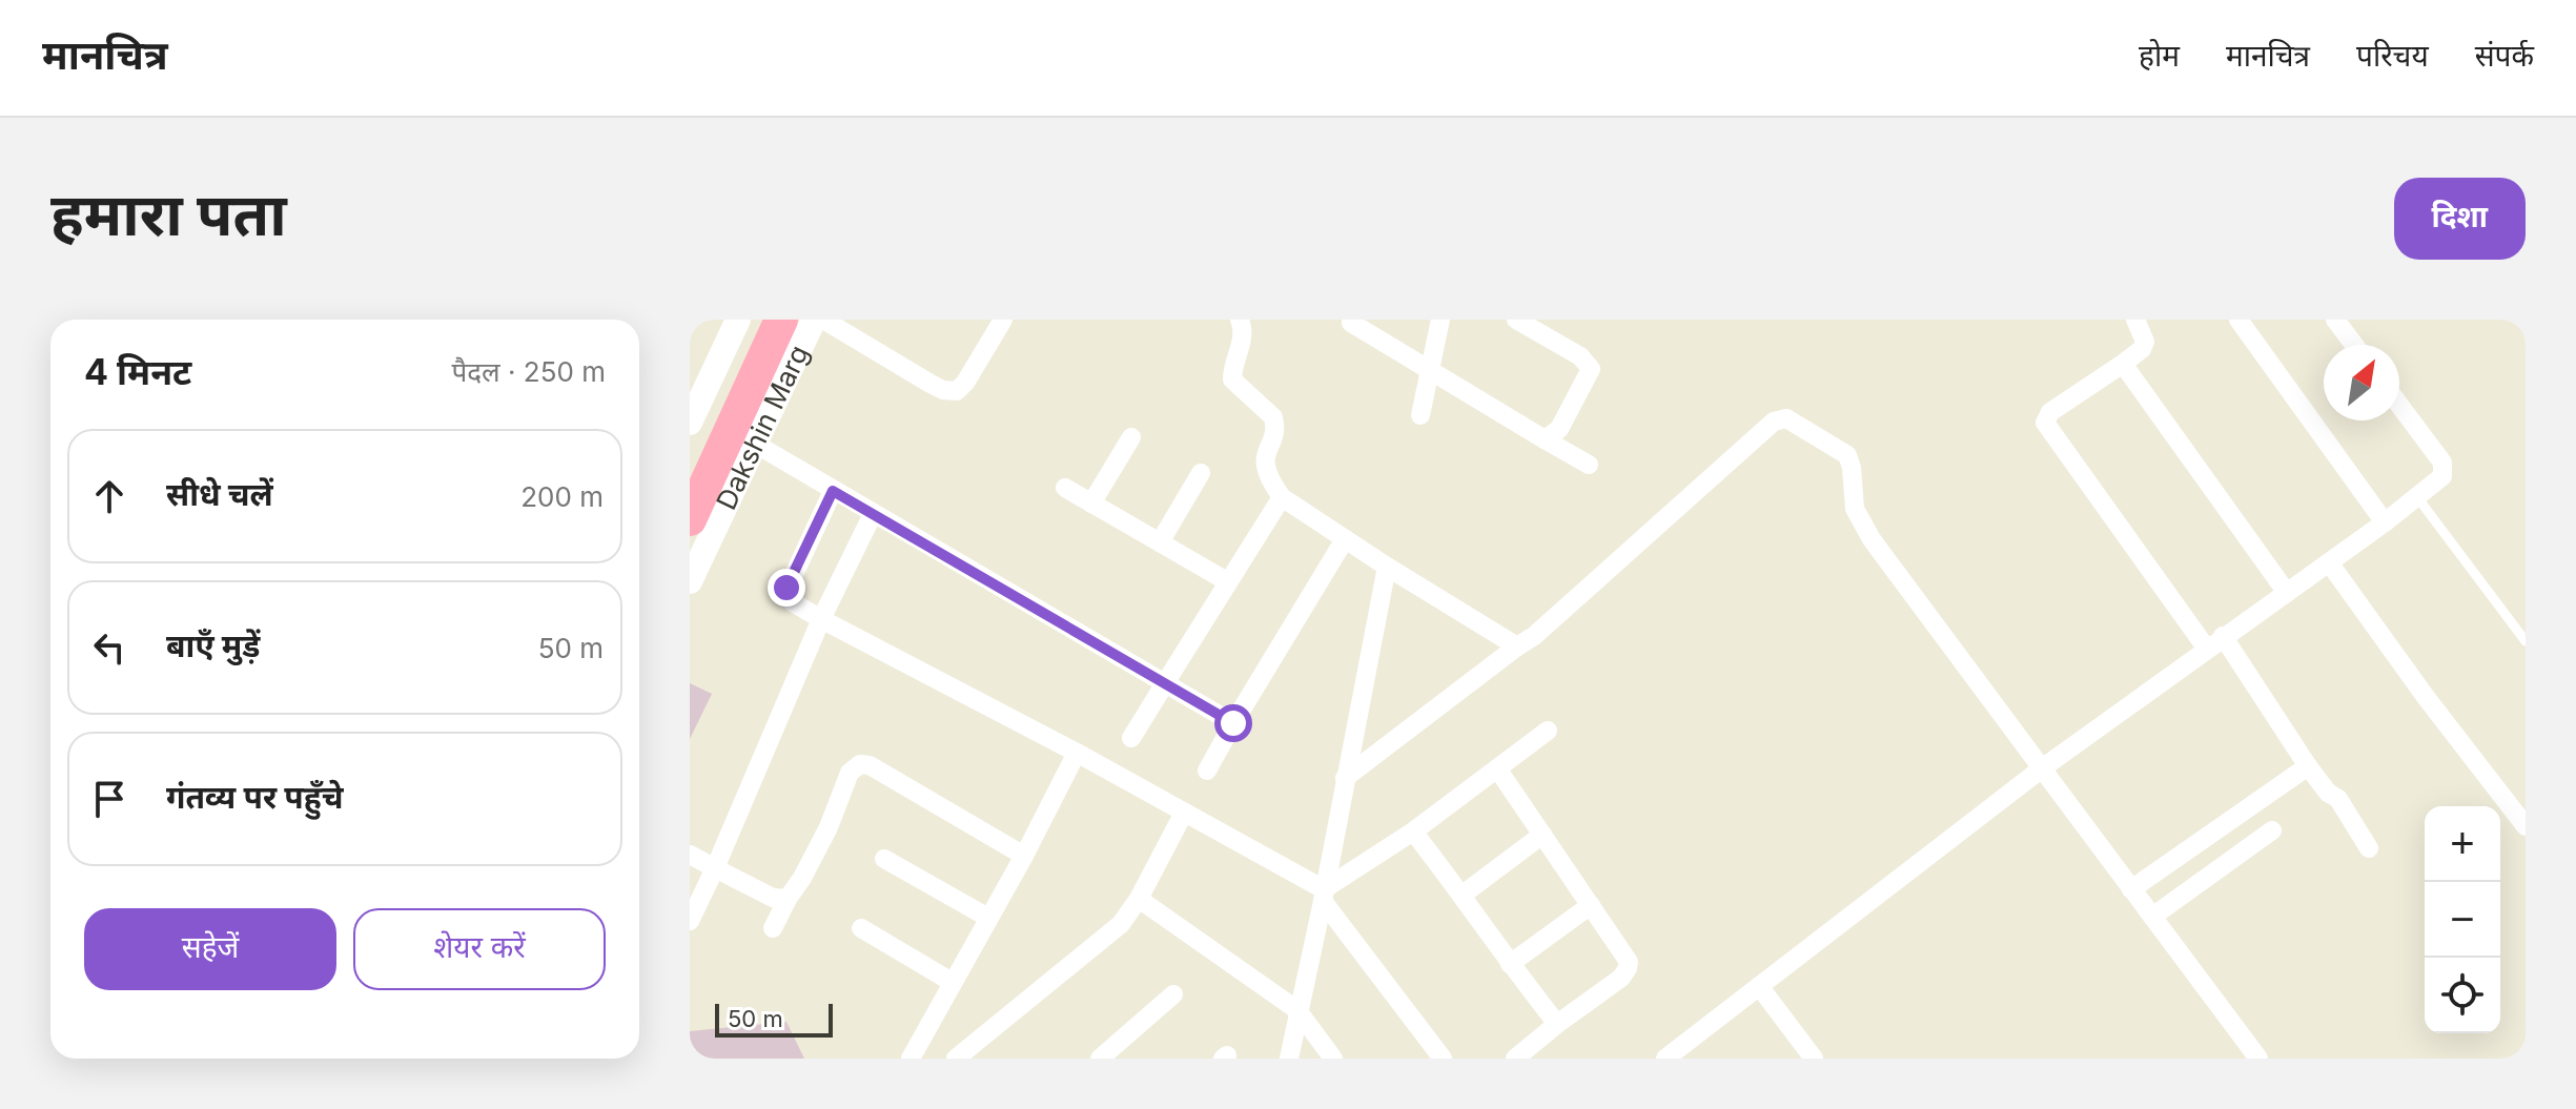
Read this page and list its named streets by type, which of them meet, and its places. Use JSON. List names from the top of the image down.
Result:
{
  "streets": {
    "highway": ["Dakshin Marg"]
  },
  "scale_bar": "50 m",
  "north": "top right",
  "page": {
    "header": "मानचित्र",
    "nav": [
      "होम",
      "मानचित्र",
      "परिचय",
      "संपर्क"
    ],
    "buttons": [
      "दिशा",
      ["सहेजें", "शेयर करें"]
    ],
    "title": "हमारा पता",
    "heading": ["4 मिनट", "पैदल · 250 m"],
    "list": [
      ["सीधे चलें", "200 m"],
      ["बाएँ मुड़ें", "50 m"],
      "गंतव्य पर पहुँचे"
    ],
    "map_buttons": ["+", "−"],
    "scale": "50 m"
  }
}
